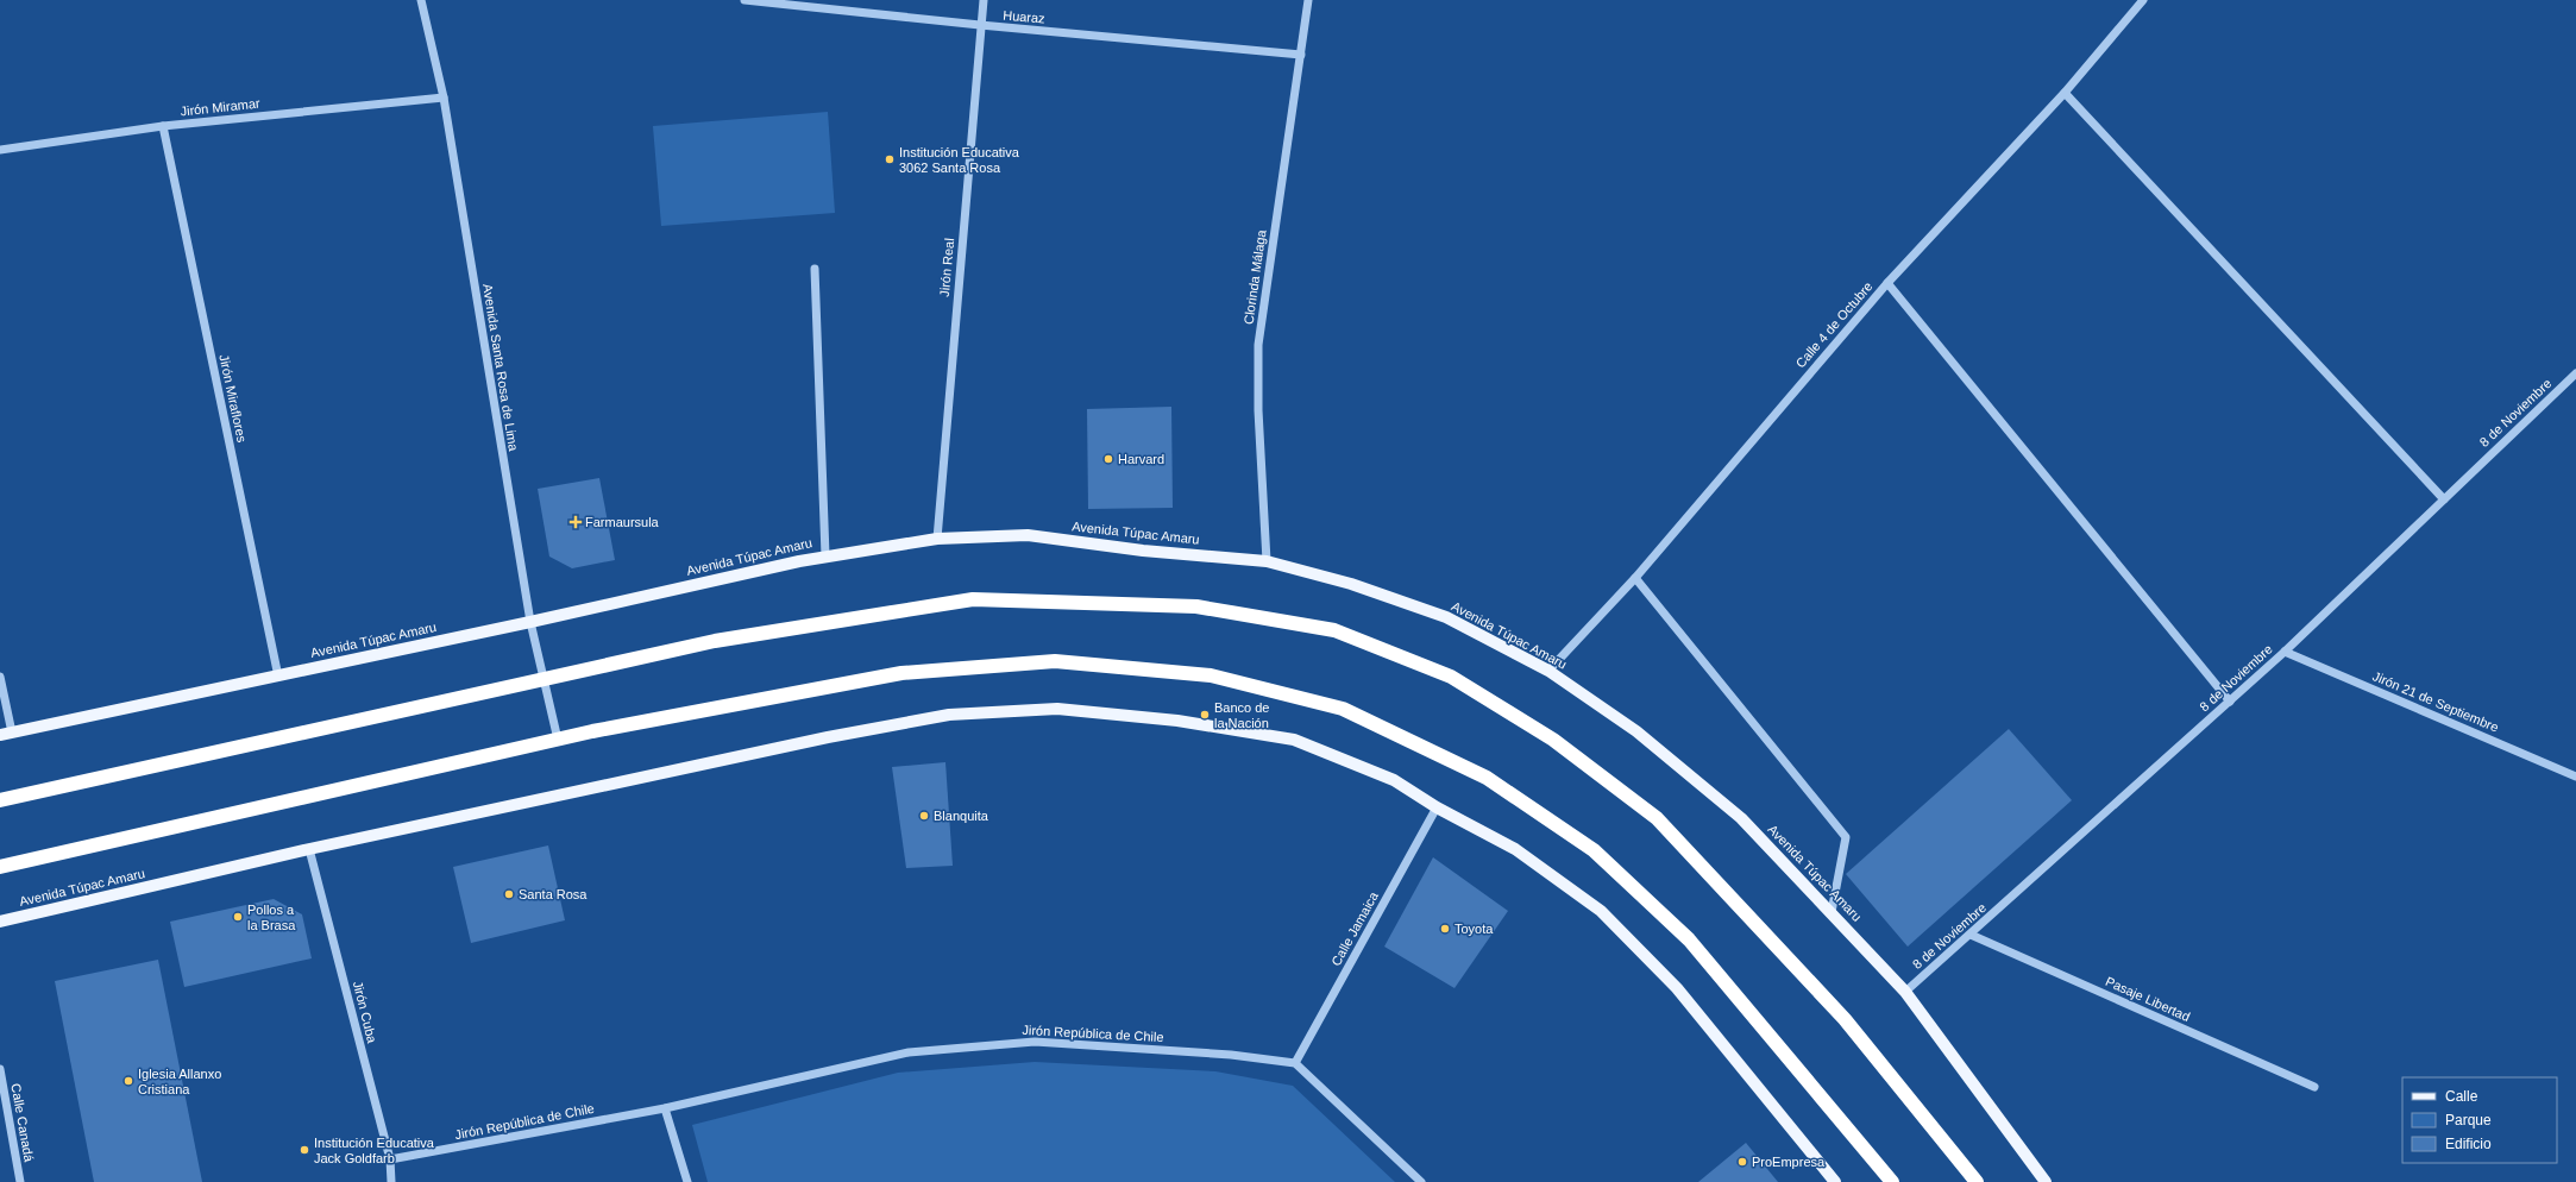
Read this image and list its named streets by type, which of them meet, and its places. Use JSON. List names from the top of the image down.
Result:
{
  "streets": {
    "main road": ["Avenida Túpac Amaru"],
    "street": [
      "Huaraz",
      "Jirón Miramar",
      "Jirón Real",
      "Clorinda Málaga",
      "Calle 4 de Octubre",
      "Avenida Santa Rosa de Lima",
      "Jirón Miraflores",
      "8 de Noviembre",
      "Jirón 21 de Septiembre",
      "Calle Jamaica",
      "Pasaje Libertad",
      "Jirón Cuba",
      "Jirón República de Chile",
      "Calle Canadá"
    ]
  },
  "crossings": [
    ["Huaraz", "Jirón Real"],
    ["Huaraz", "Clorinda Málaga"],
    ["Jirón Miramar", "Avenida Santa Rosa de Lima"],
    ["Jirón Miramar", "Jirón Miraflores"],
    ["Jirón Real", "Avenida Túpac Amaru"],
    ["Clorinda Málaga", "Avenida Túpac Amaru"],
    ["Calle 4 de Octubre", "Avenida Túpac Amaru"],
    ["Avenida Santa Rosa de Lima", "Avenida Túpac Amaru"],
    ["Jirón Miraflores", "Avenida Túpac Amaru"],
    ["8 de Noviembre", "Avenida Túpac Amaru"],
    ["8 de Noviembre", "Jirón 21 de Septiembre"],
    ["8 de Noviembre", "Pasaje Libertad"],
    ["Avenida Túpac Amaru", "Calle Jamaica"],
    ["Avenida Túpac Amaru", "Jirón Cuba"],
    ["Calle Jamaica", "Jirón República de Chile"],
    ["Jirón Cuba", "Jirón República de Chile"]
  ],
  "places": {
    "other": [
      "Institución Educativa 3062 Santa Rosa",
      "Harvard",
      "Banco de la Nación",
      "Blanquita",
      "Santa Rosa",
      "Pollos a la Brasa",
      "Toyota",
      "Iglesia Allanxo Cristiana",
      "Institución Educativa Jack Goldfarb",
      "ProEmpresa"
    ],
    "health": ["Farmaursula"]
  },
  "legend": ["Calle", "Parque", "Edificio"]
}
